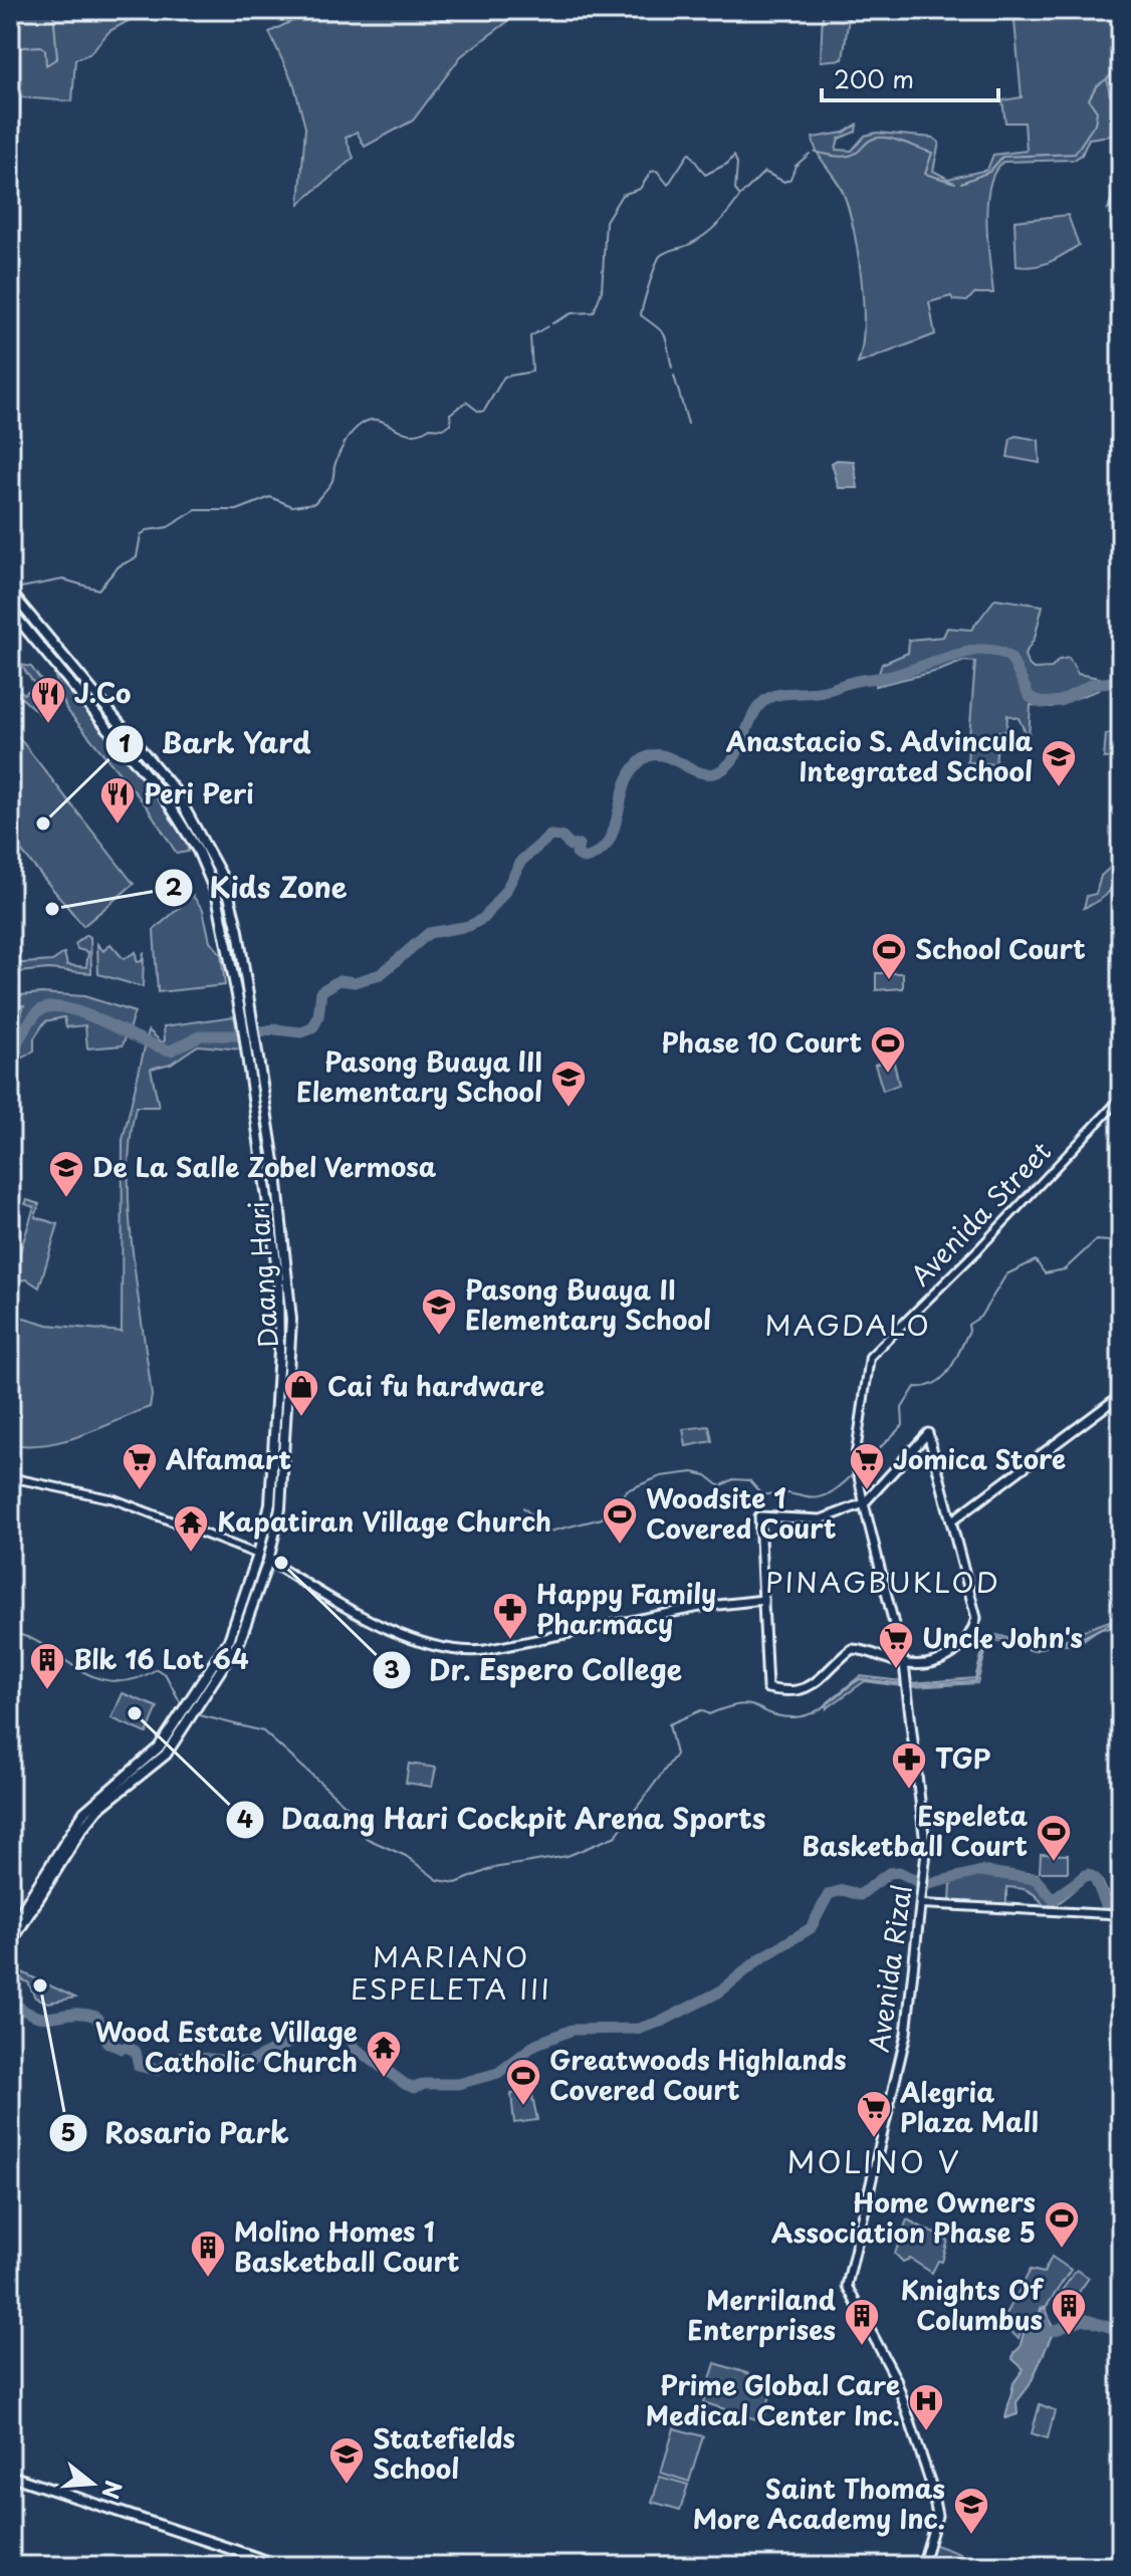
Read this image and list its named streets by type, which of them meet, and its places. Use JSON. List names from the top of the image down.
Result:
{
  "streets": {
    "main road": ["Daang Hari", "Avenida Rizal"],
    "street": ["Avenida Street"]
  },
  "crossings": [
    ["Avenida Street", "Avenida Rizal"]
  ],
  "districts": [
    "MAGDALO",
    "PINAGBUKLOD",
    "MARIANO ESPELETA III",
    "MOLINO V"
  ],
  "places": {
    "restaurant": ["J.Co", "Peri Peri"],
    "school or university": [
      "Anastacio S. Advincula Integrated School",
      "Pasong Buaya III Elementary School",
      "De La Salle Zobel Vermosa",
      "Pasong Buaya II Elementary School",
      "Statefields School",
      "Saint Thomas More Academy Inc."
    ],
    "other": [
      "Bark Yard",
      "Kids Zone",
      "Dr. Espero College",
      "Daang Hari Cockpit Arena Sports",
      "Rosario Park"
    ],
    "sports": [
      "School Court",
      "Phase 10 Court",
      "Woodsite 1 Covered Court",
      "Espeleta Basketball Court",
      "Greatwoods Highlands Covered Court",
      "Home Owners Association Phase 5"
    ],
    "shop": ["Cai fu hardware"],
    "supermarket": [
      "Alfamart",
      "Jomica Store",
      "Uncle John's",
      "Alegria Plaza Mall"
    ],
    "temple": ["Kapatiran Village Church", "Wood Estate Village Catholic Church"],
    "pharmacy": ["Happy Family Pharmacy", "TGP"],
    "building": [
      "Blk 16 Lot 64",
      "Molino Homes 1 Basketball Court",
      "Knights Of Columbus",
      "Merriland Enterprises"
    ],
    "hospital": ["Prime Global Care Medical Center Inc."]
  },
  "scale_bar": "200 m",
  "north": "right"
}
